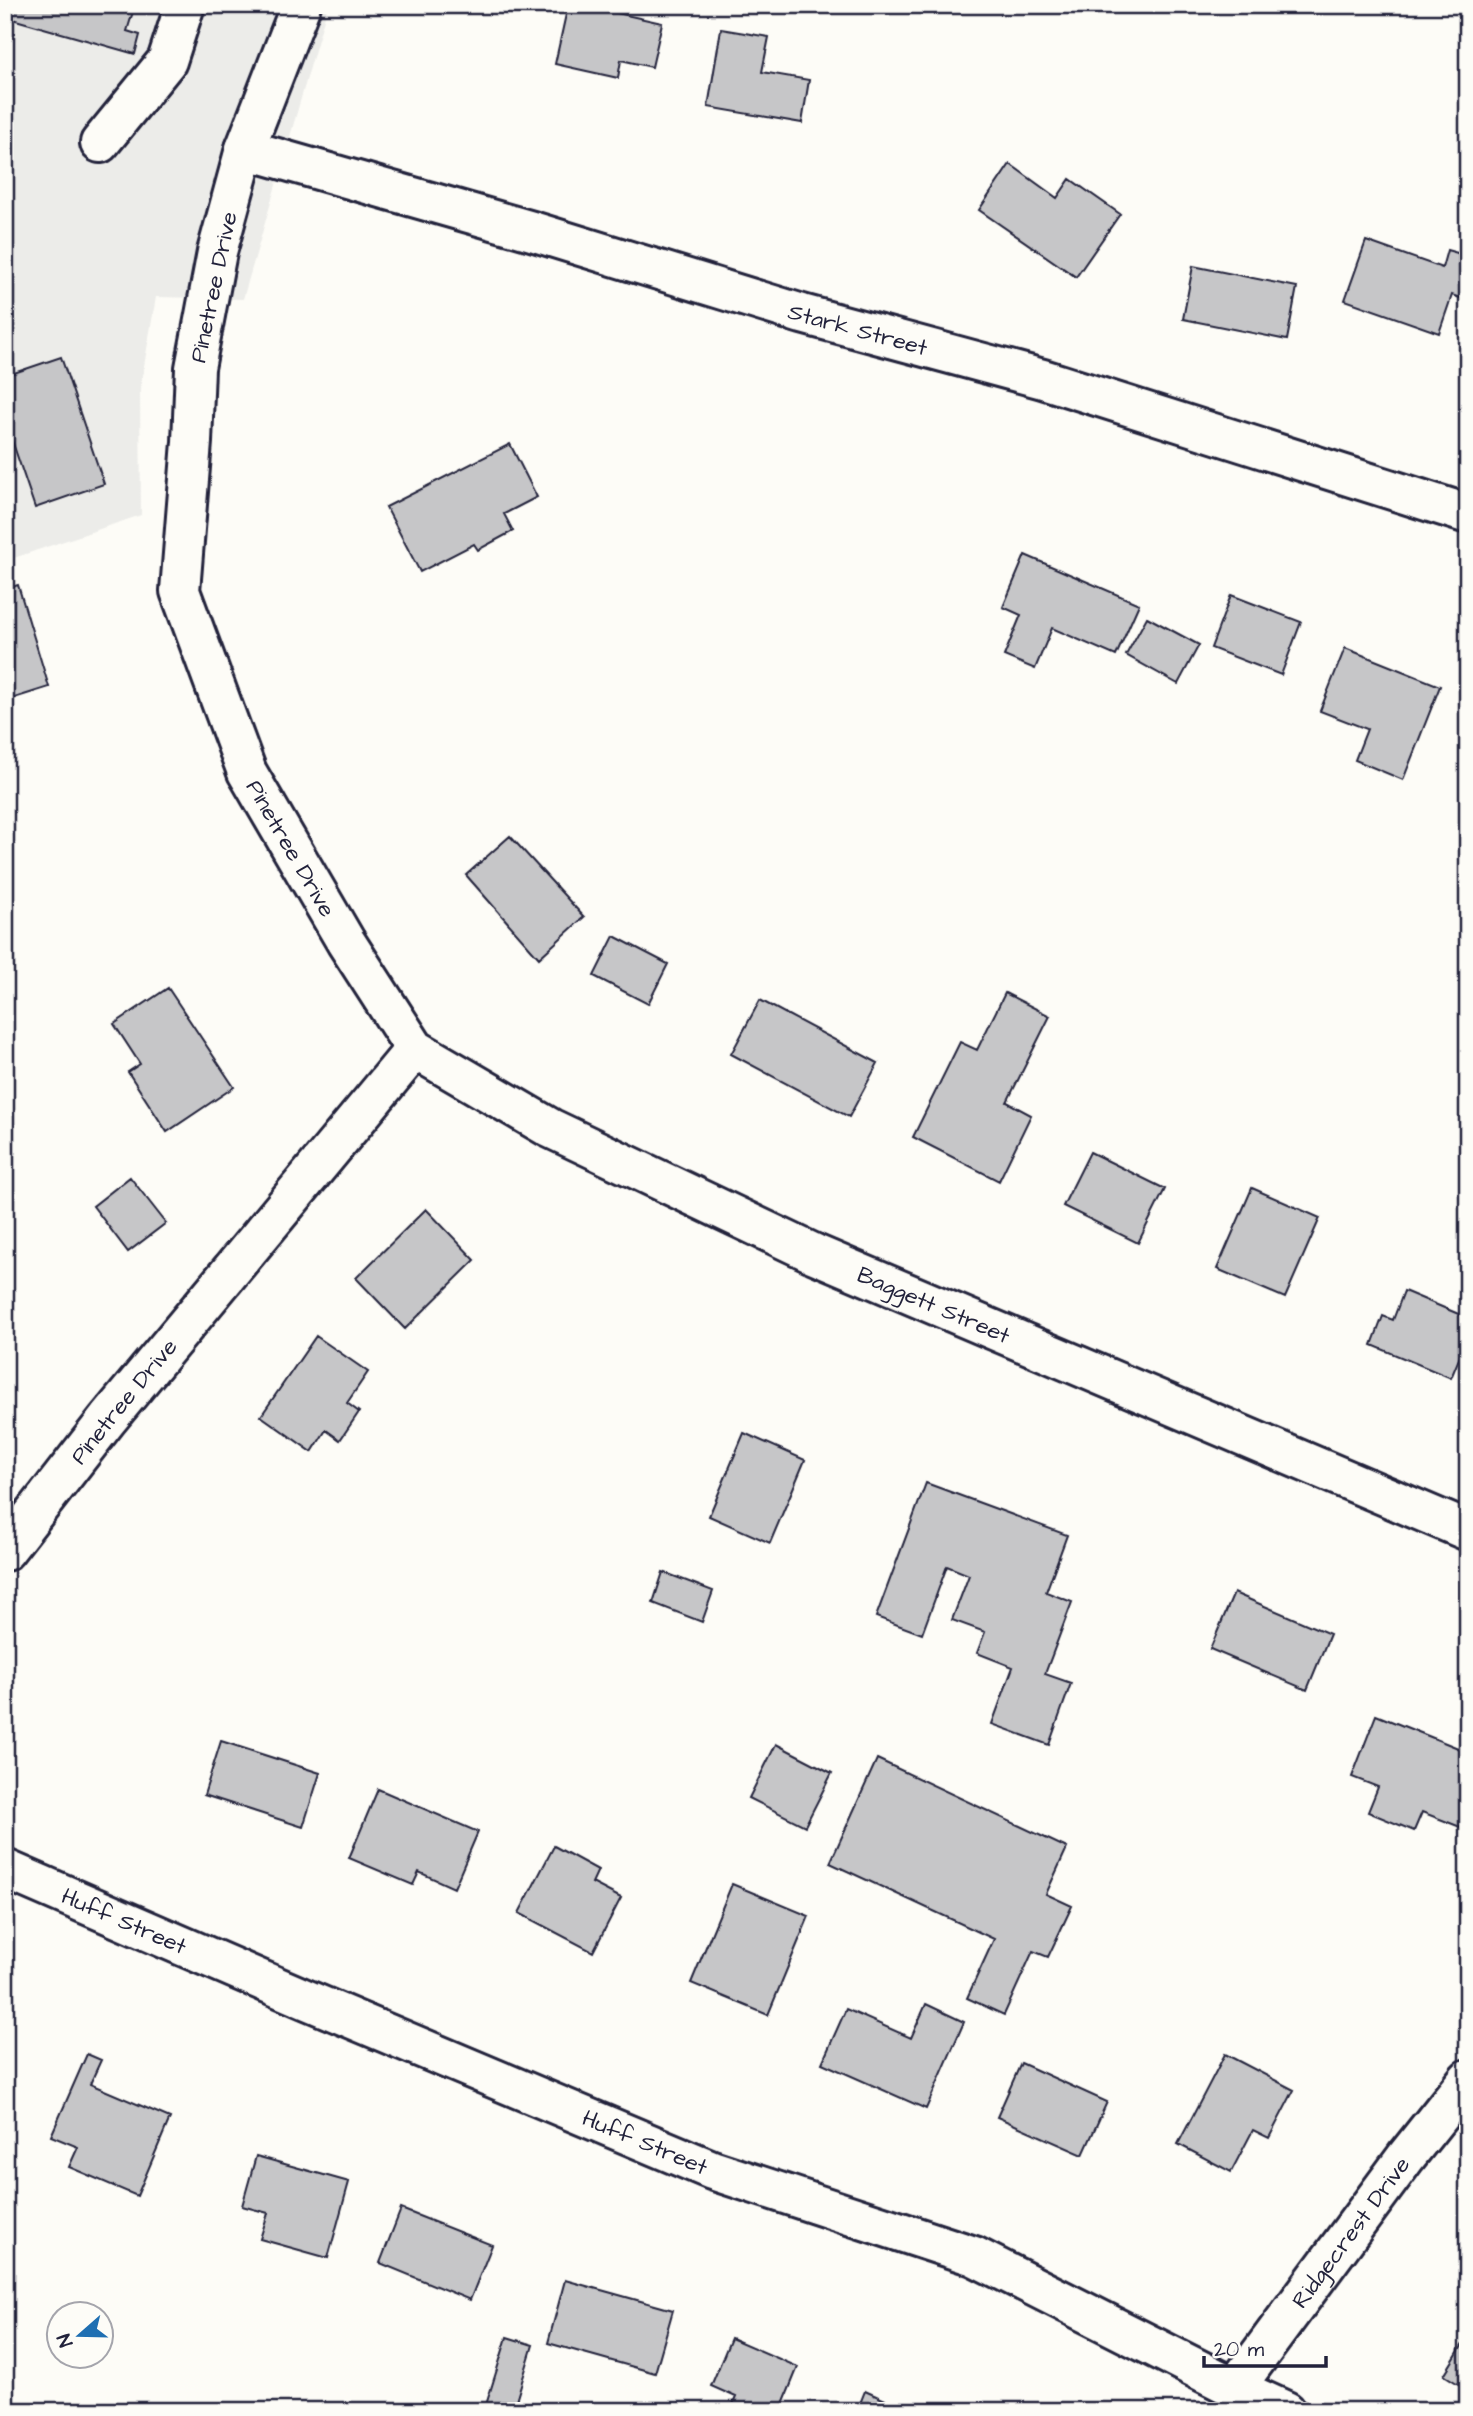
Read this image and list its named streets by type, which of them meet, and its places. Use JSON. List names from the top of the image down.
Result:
{
  "streets": {
    "street": [
      "Pinetree Drive",
      "Stark Street",
      "Baggett Street",
      "Huff Street",
      "Ridgecrest Drive"
    ]
  },
  "crossings": [
    ["Pinetree Drive", "Stark Street"],
    ["Pinetree Drive", "Baggett Street"],
    ["Huff Street", "Ridgecrest Drive"]
  ],
  "scale_bar": "20 m",
  "north": "left"
}
